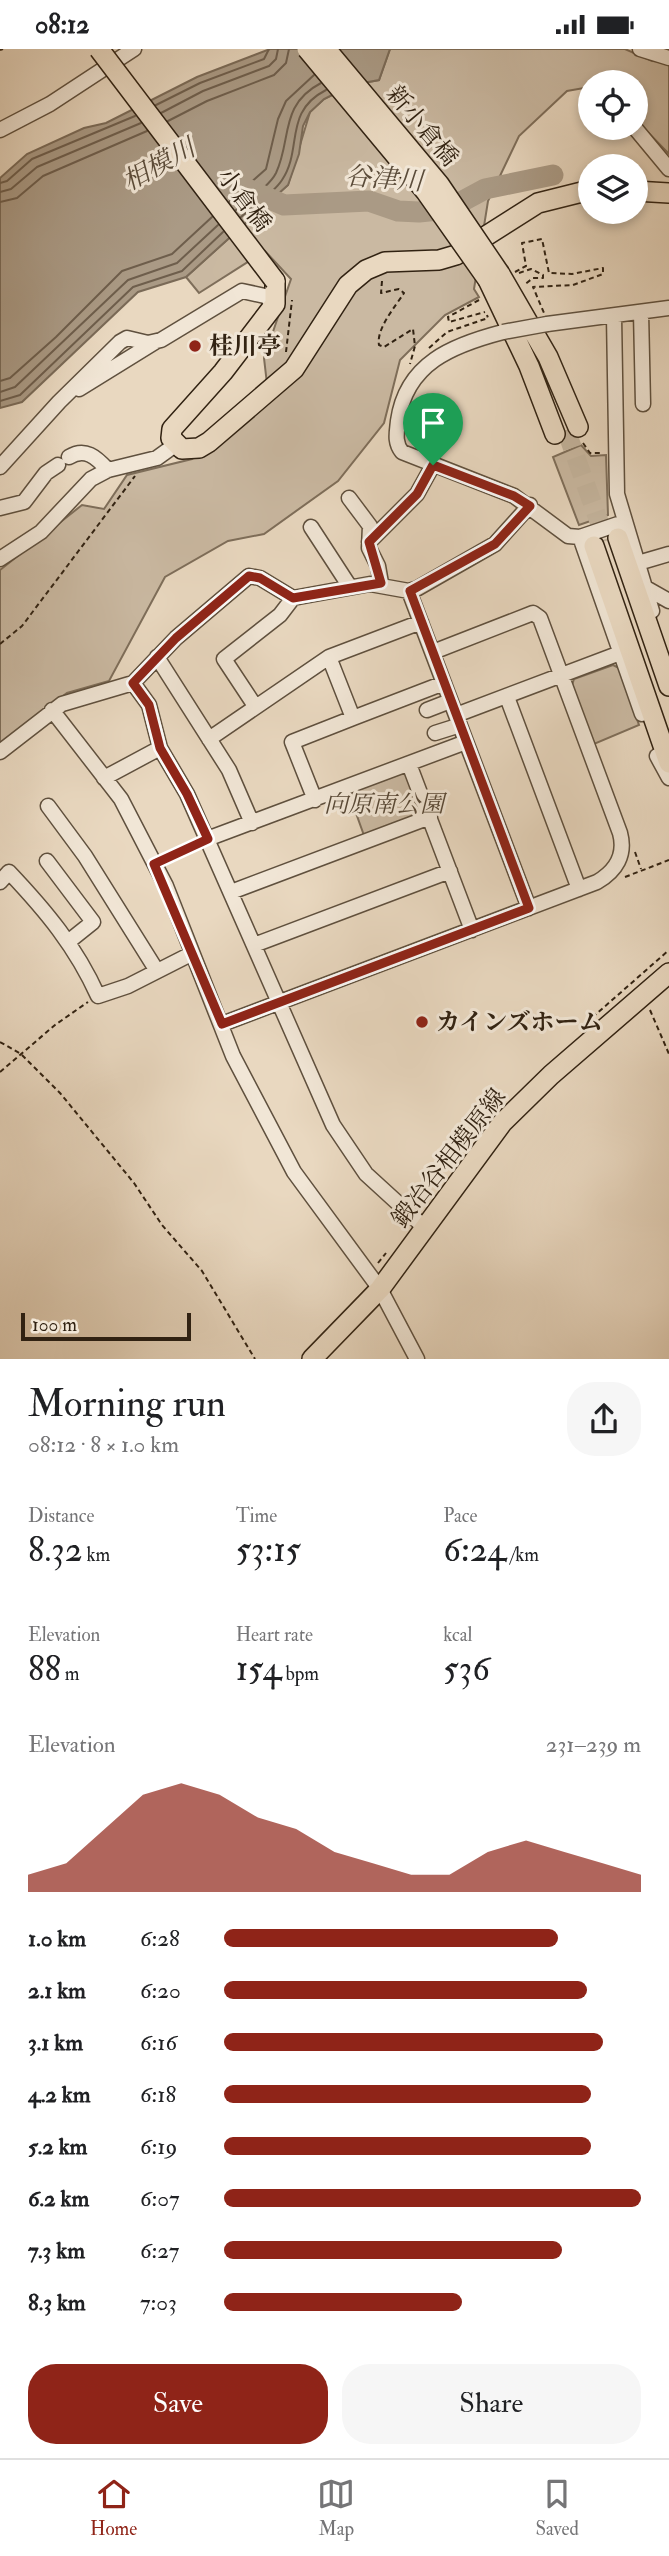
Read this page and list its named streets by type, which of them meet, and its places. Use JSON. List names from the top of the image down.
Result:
{
  "streets": {
    "main road": ["新小倉橋", "小倉橋", "鍛冶谷相模原線"]
  },
  "water": ["相模川", "谷津川"],
  "parks": ["向原南公園"],
  "places": ["桂川亭", "カインズホーム"],
  "scale_bar": "100 m",
  "page": {
    "status": "08:12",
    "scale": "100 m",
    "heading": ["Morning run", "08:12 · 8 × 1.0 km"],
    "stats": [
      ["Distance", "8.32 km"],
      ["Time", "53:15"],
      ["Pace", "6:24 /km"],
      ["Elevation", "88 m"],
      ["Heart rate", "154 bpm"],
      ["kcal", "536"]
    ],
    "chart": ["Elevation", "231–239 m"],
    "list": [
      {
        "name": "1.0 km",
        "note": "6:28"
      },
      {
        "name": "2.1 km",
        "note": "6:20"
      },
      {
        "name": "3.1 km",
        "note": "6:16"
      },
      {
        "name": "4.2 km",
        "note": "6:18"
      },
      {
        "name": "5.2 km",
        "note": "6:19"
      },
      {
        "name": "6.2 km",
        "note": "6:07"
      },
      {
        "name": "7.3 km",
        "note": "6:27"
      },
      {
        "name": "8.3 km",
        "note": "7:03"
      }
    ],
    "buttons": ["Save", "Share"],
    "tabs": ["Home", "Map", "Saved"]
  }
}
